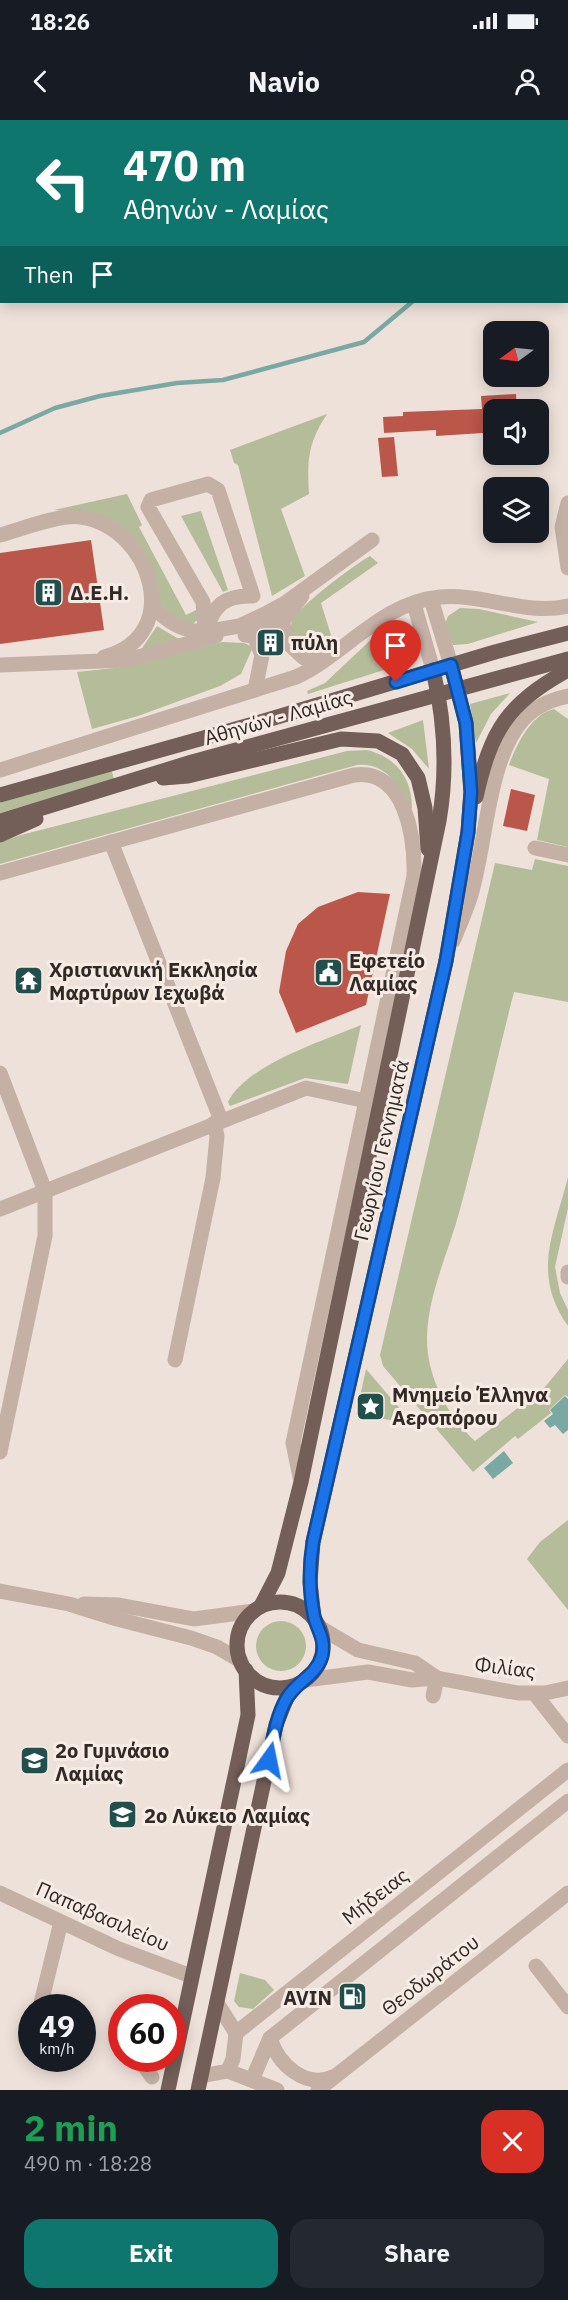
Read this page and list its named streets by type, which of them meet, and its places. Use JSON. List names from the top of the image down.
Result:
{
  "streets": {
    "main road": ["Αθηνών - Λαμίας", "Γεωργίου Γεννηματά"],
    "street": [
      "Φιλίας",
      "Μήδειας",
      "Παπαβασιλείου",
      "Θεοδωράτου"
    ]
  },
  "crossings": [
    ["Αθηνών - Λαμίας", "Γεωργίου Γεννηματά"],
    ["Γεωργίου Γεννηματά", "Φιλίας"],
    ["Γεωργίου Γεννηματά", "Παπαβασιλείου"]
  ],
  "places": {
    "building": ["Δ.Ε.Η.", "πύλη"],
    "public building": ["Εφετείο Λαμίας"],
    "temple": ["Χριστιανική Εκκλησία Μαρτύρων Ιεχωβά"],
    "place": ["Μνημείο Έλληνα Αεροπόρου"],
    "school or university": ["2ο Γυμνάσιο Λαμίας", "2ο Λύκειο Λαμίας"],
    "fuel station": ["AVIN"]
  },
  "north": "left",
  "page": {
    "status": "18:26",
    "header": "Navio",
    "turn": ["470 m", "Αθηνών - Λαμίας"],
    "then": "Then",
    "speed": "49 km/h",
    "limit": "60",
    "heading": ["2 min", "490 m · 18:28"],
    "buttons": ["Exit", "Share"]
  }
}
